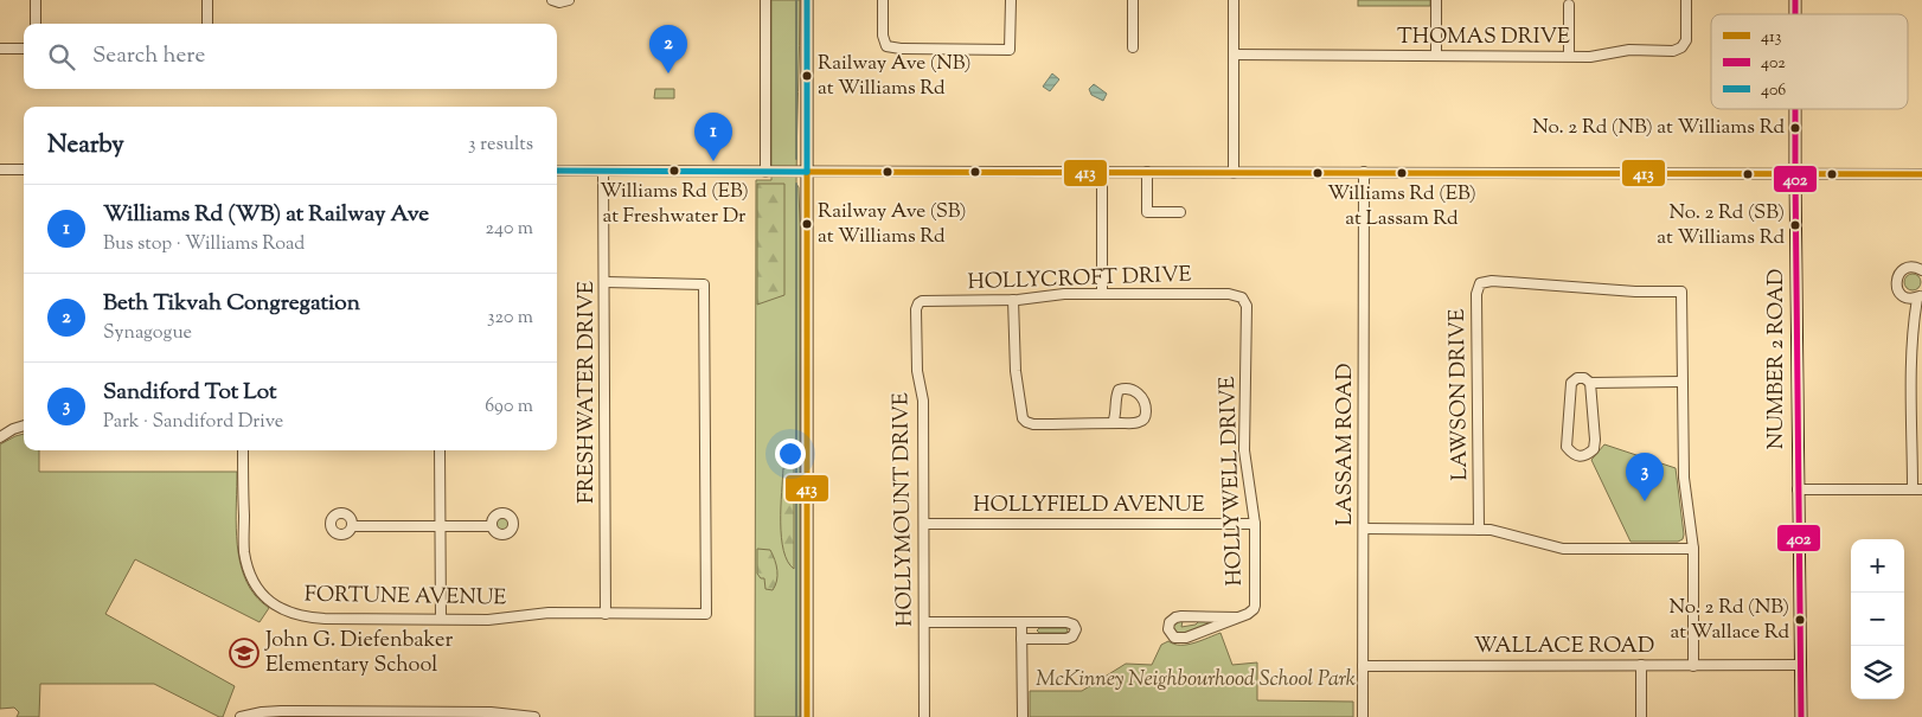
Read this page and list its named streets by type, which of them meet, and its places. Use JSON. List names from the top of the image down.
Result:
{
  "streets": {
    "main road": ["NUMBER 2 ROAD"],
    "street": [
      "THOMAS DRIVE",
      "HOLLYCROFT DRIVE",
      "FRESHWATER DRIVE",
      "LAWSON DRIVE",
      "LASSAM ROAD",
      "HOLLYWELL DRIVE",
      "HOLLYFIELD AVENUE",
      "HOLLYMOUNT DRIVE",
      "FORTUNE AVENUE",
      "WALLACE ROAD"
    ]
  },
  "crossings": [
    ["HOLLYCROFT DRIVE", "HOLLYWELL DRIVE"],
    ["HOLLYCROFT DRIVE", "HOLLYMOUNT DRIVE"],
    ["NUMBER 2 ROAD", "WALLACE ROAD"],
    ["FRESHWATER DRIVE", "FORTUNE AVENUE"],
    ["LASSAM ROAD", "WALLACE ROAD"],
    ["HOLLYWELL DRIVE", "HOLLYFIELD AVENUE"],
    ["HOLLYFIELD AVENUE", "HOLLYMOUNT DRIVE"]
  ],
  "parks": ["McKinney Neighbourhood School Park"],
  "places": {
    "other": [
      "Railway Ave (NB) at Williams Rd",
      "No. 2 Rd (NB) at Williams Rd",
      "Williams Rd (EB) at Freshwater Dr",
      "Williams Rd (EB) at Lassam Rd",
      "Railway Ave (SB) at Williams Rd",
      "No. 2 Rd (SB) at Williams Rd",
      "No. 2 Rd (NB) at Wallace Rd"
    ],
    "school or university": ["John G. Diefenbaker Elementary School"]
  },
  "lines": ["transit line 402", "transit line 406", "transit line 413"],
  "legend": ["413", "402", "406"],
  "page": {
    "search": "Search here",
    "pins": ["2", "1", "3"],
    "heading": ["Nearby", "3 results"],
    "list": [
      {
        "mark": "1",
        "name": "Williams Rd (WB) at Railway Ave",
        "note": "Bus stop · Williams Road",
        "value": "240 m"
      },
      {
        "mark": "2",
        "name": "Beth Tikvah Congregation",
        "note": "Synagogue",
        "value": "320 m"
      },
      {
        "mark": "3",
        "name": "Sandiford Tot Lot",
        "note": "Park · Sandiford Drive",
        "value": "690 m"
      }
    ],
    "map_buttons": ["+", "−"]
  }
}
